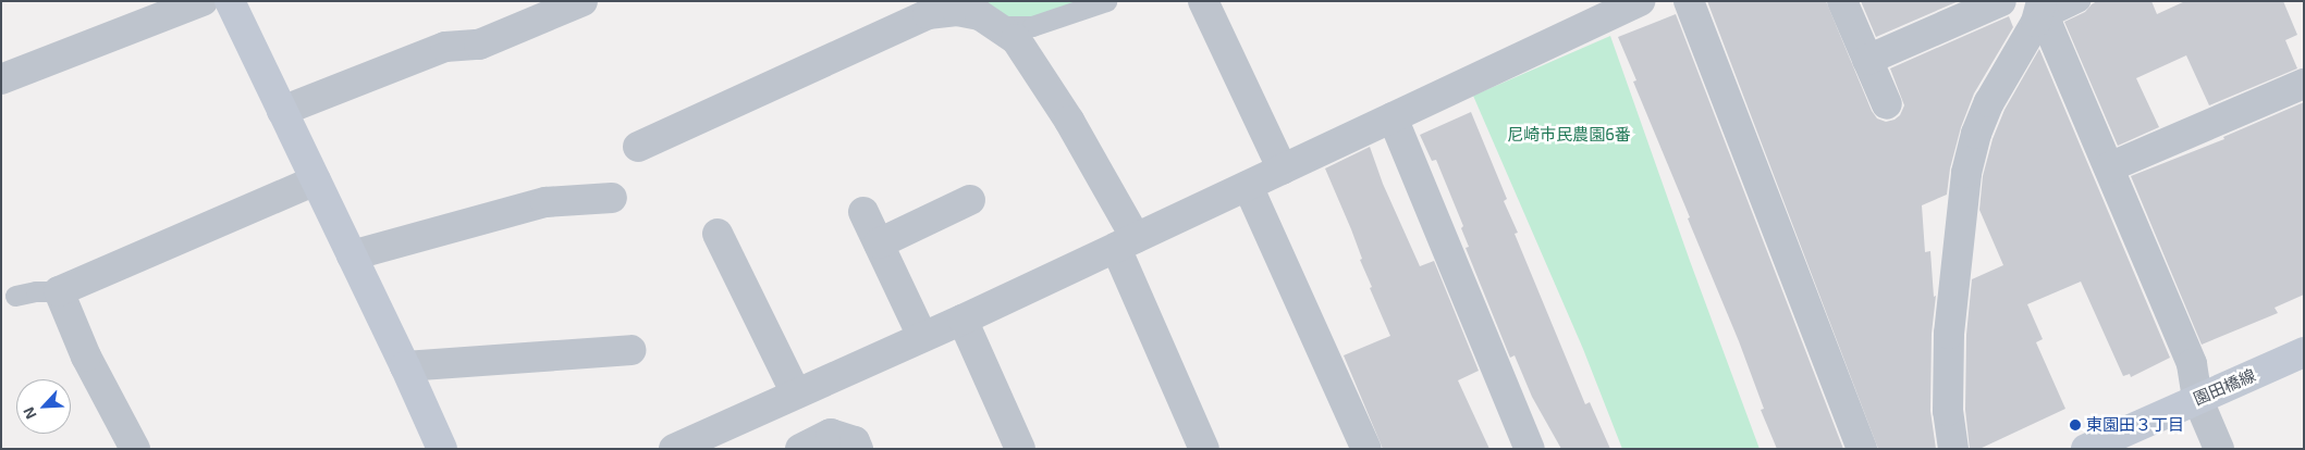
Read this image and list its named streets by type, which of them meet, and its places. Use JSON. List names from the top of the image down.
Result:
{
  "streets": {
    "street": ["園田橋線"]
  },
  "parks": ["尼崎市民農園6番"],
  "places": ["東園田３丁目"],
  "north": "bottom left"
}
